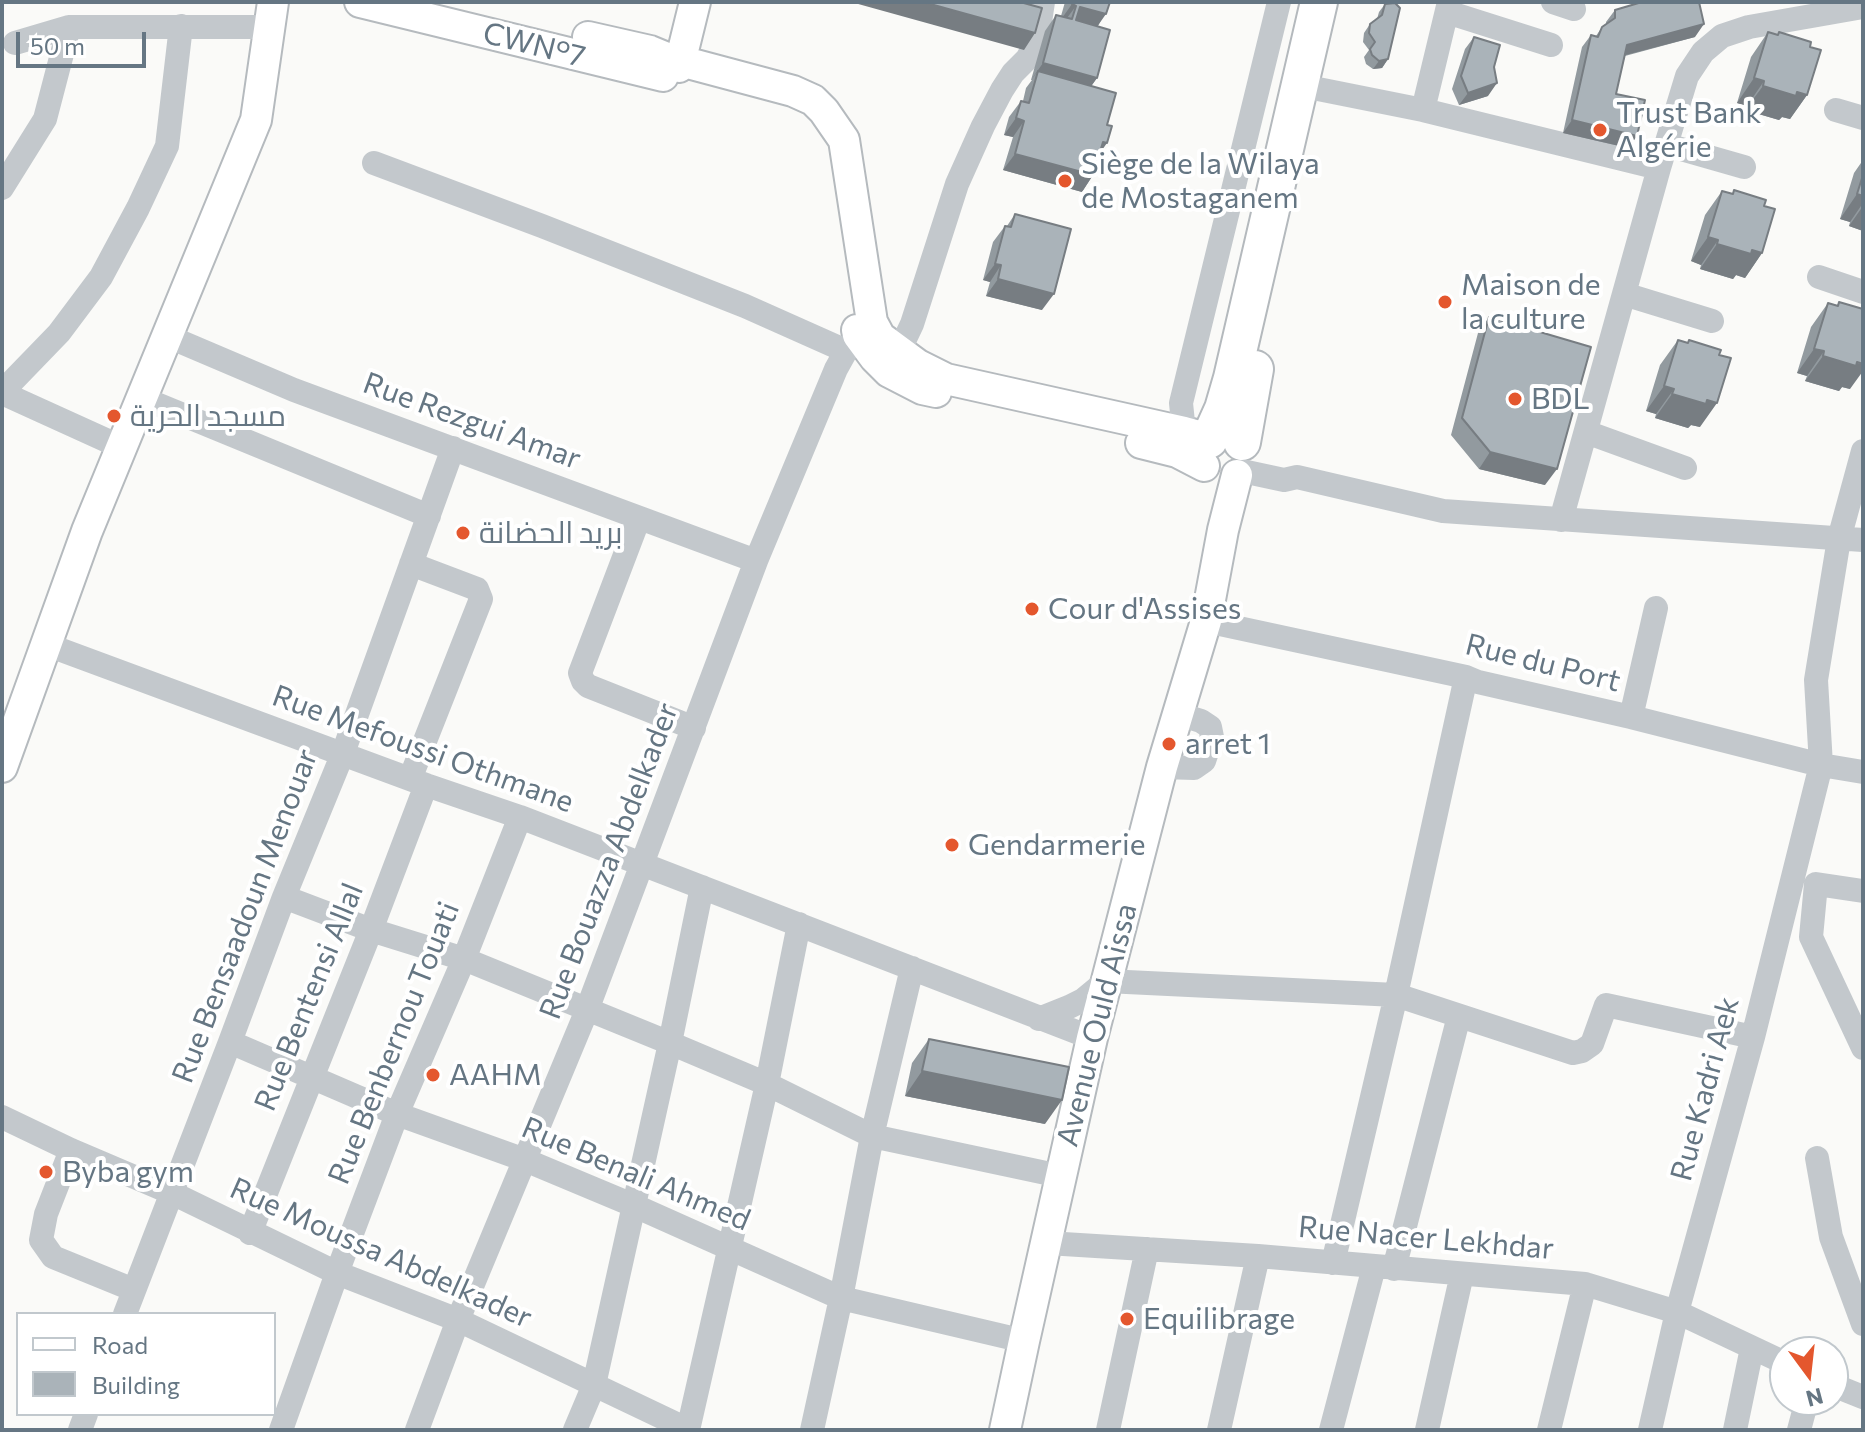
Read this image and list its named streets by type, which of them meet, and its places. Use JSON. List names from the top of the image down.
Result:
{
  "streets": {
    "main road": ["CWN°7", "Avenue Ould Aissa"],
    "street": [
      "Rue Rezgui Amar",
      "Rue du Port",
      "Rue Mefoussi Othmane",
      "Rue Bouazza Abdelkader",
      "Rue Bensaadoun Menouar",
      "Rue Bentensi Allal",
      "Rue Benbernou Touati",
      "Rue Kadri Aek",
      "Rue Benali Ahmed",
      "Rue Nacer Lekhdar",
      "Rue Moussa Abdelkader"
    ]
  },
  "crossings": [
    ["Rue Rezgui Amar", "Rue Bouazza Abdelkader"],
    ["Rue Rezgui Amar", "Rue Bensaadoun Menouar"],
    ["Rue du Port", "Avenue Ould Aissa"],
    ["Rue du Port", "Rue Kadri Aek"],
    ["Rue Mefoussi Othmane", "Rue Bouazza Abdelkader"],
    ["Rue Mefoussi Othmane", "Rue Bensaadoun Menouar"],
    ["Rue Mefoussi Othmane", "Rue Bentensi Allal"],
    ["Rue Mefoussi Othmane", "Avenue Ould Aissa"],
    ["Rue Mefoussi Othmane", "Rue Benbernou Touati"],
    ["Rue Bouazza Abdelkader", "Rue Benali Ahmed"],
    ["Rue Bouazza Abdelkader", "Rue Moussa Abdelkader"],
    ["Rue Bensaadoun Menouar", "Rue Bentensi Allal"],
    ["Rue Bensaadoun Menouar", "Rue Benali Ahmed"],
    ["Rue Bensaadoun Menouar", "Rue Moussa Abdelkader"],
    ["Rue Bentensi Allal", "Rue Benali Ahmed"],
    ["Rue Bentensi Allal", "Rue Moussa Abdelkader"],
    ["Avenue Ould Aissa", "Rue Benali Ahmed"],
    ["Avenue Ould Aissa", "Rue Nacer Lekhdar"],
    ["Rue Benbernou Touati", "Rue Benali Ahmed"],
    ["Rue Benbernou Touati", "Rue Moussa Abdelkader"],
    ["Rue Kadri Aek", "Rue Nacer Lekhdar"]
  ],
  "places": [
    "Trust Bank Algérie",
    "Siège de la Wilaya de Mostaganem",
    "Maison de la culture",
    "BDL",
    "مسجد الحرية",
    "بريد الحضانة",
    "Cour d'Assises",
    "arret 1",
    "Gendarmerie",
    "AAHM",
    "Byba gym",
    "Equilibrage"
  ],
  "legend": ["Road", "Building"],
  "scale_bar": "50 m",
  "north": "bottom"
}
